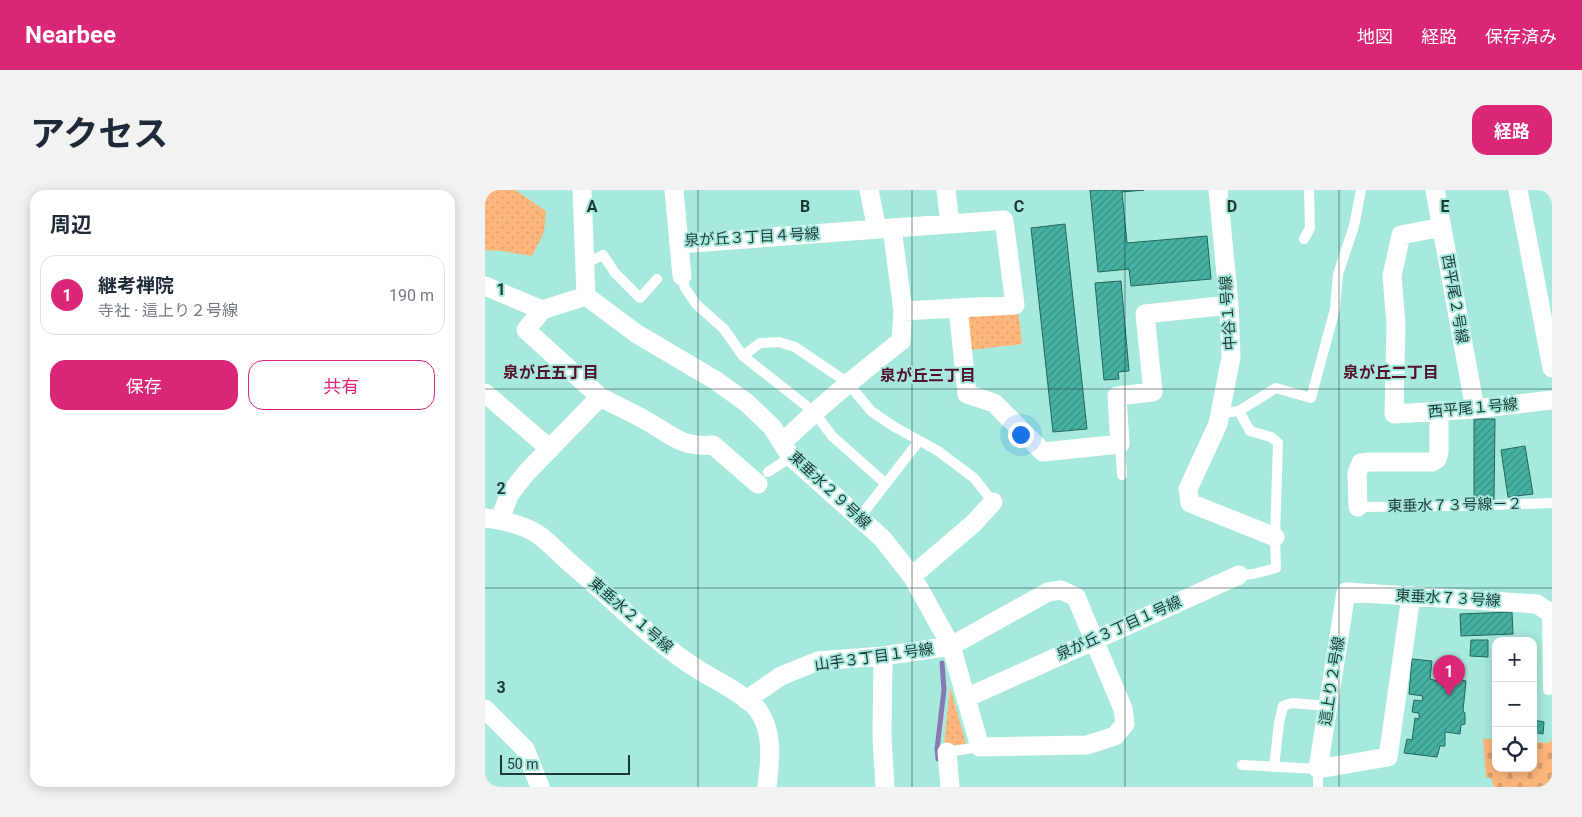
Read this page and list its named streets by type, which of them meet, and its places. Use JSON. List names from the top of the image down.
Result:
{
  "streets": {
    "street": [
      "泉が丘３丁目４号線",
      "西平尾２号線",
      "中谷１号線",
      "西平尾１号線",
      "東垂水２９号線",
      "東垂水７３号線",
      "東垂水２１号線",
      "泉が丘３丁目１号線",
      "山手３丁目１号線",
      "這上り２号線"
    ],
    "lane": ["東垂水７３号線－２"]
  },
  "crossings": [
    ["西平尾２号線", "西平尾１号線"],
    ["中谷１号線", "泉が丘３丁目１号線"],
    ["東垂水２９号線", "泉が丘３丁目１号線"],
    ["東垂水２９号線", "山手３丁目１号線"],
    ["東垂水７３号線", "這上り２号線"],
    ["東垂水２１号線", "山手３丁目１号線"]
  ],
  "districts": ["泉が丘五丁目", "泉が丘二丁目", "泉が丘三丁目"],
  "scale_bar": "50 m",
  "page": {
    "header": "Nearbee",
    "nav": ["地図", "経路", "保存済み"],
    "title": "アクセス",
    "buttons": [
      "経路",
      ["保存", "共有"]
    ],
    "heading": "周辺",
    "list": [
      {
        "mark": "1",
        "name": "継考禅院",
        "note": "寺社 · 這上り２号線",
        "value": "190 m"
      }
    ],
    "map_buttons": ["+", "−"],
    "pins": "1",
    "scale": "50 m"
  },
  "grid": {
    "columns": [
      "A",
      "B",
      "C",
      "D",
      "E"
    ],
    "rows": ["1", "2", "3"]
  }
}
